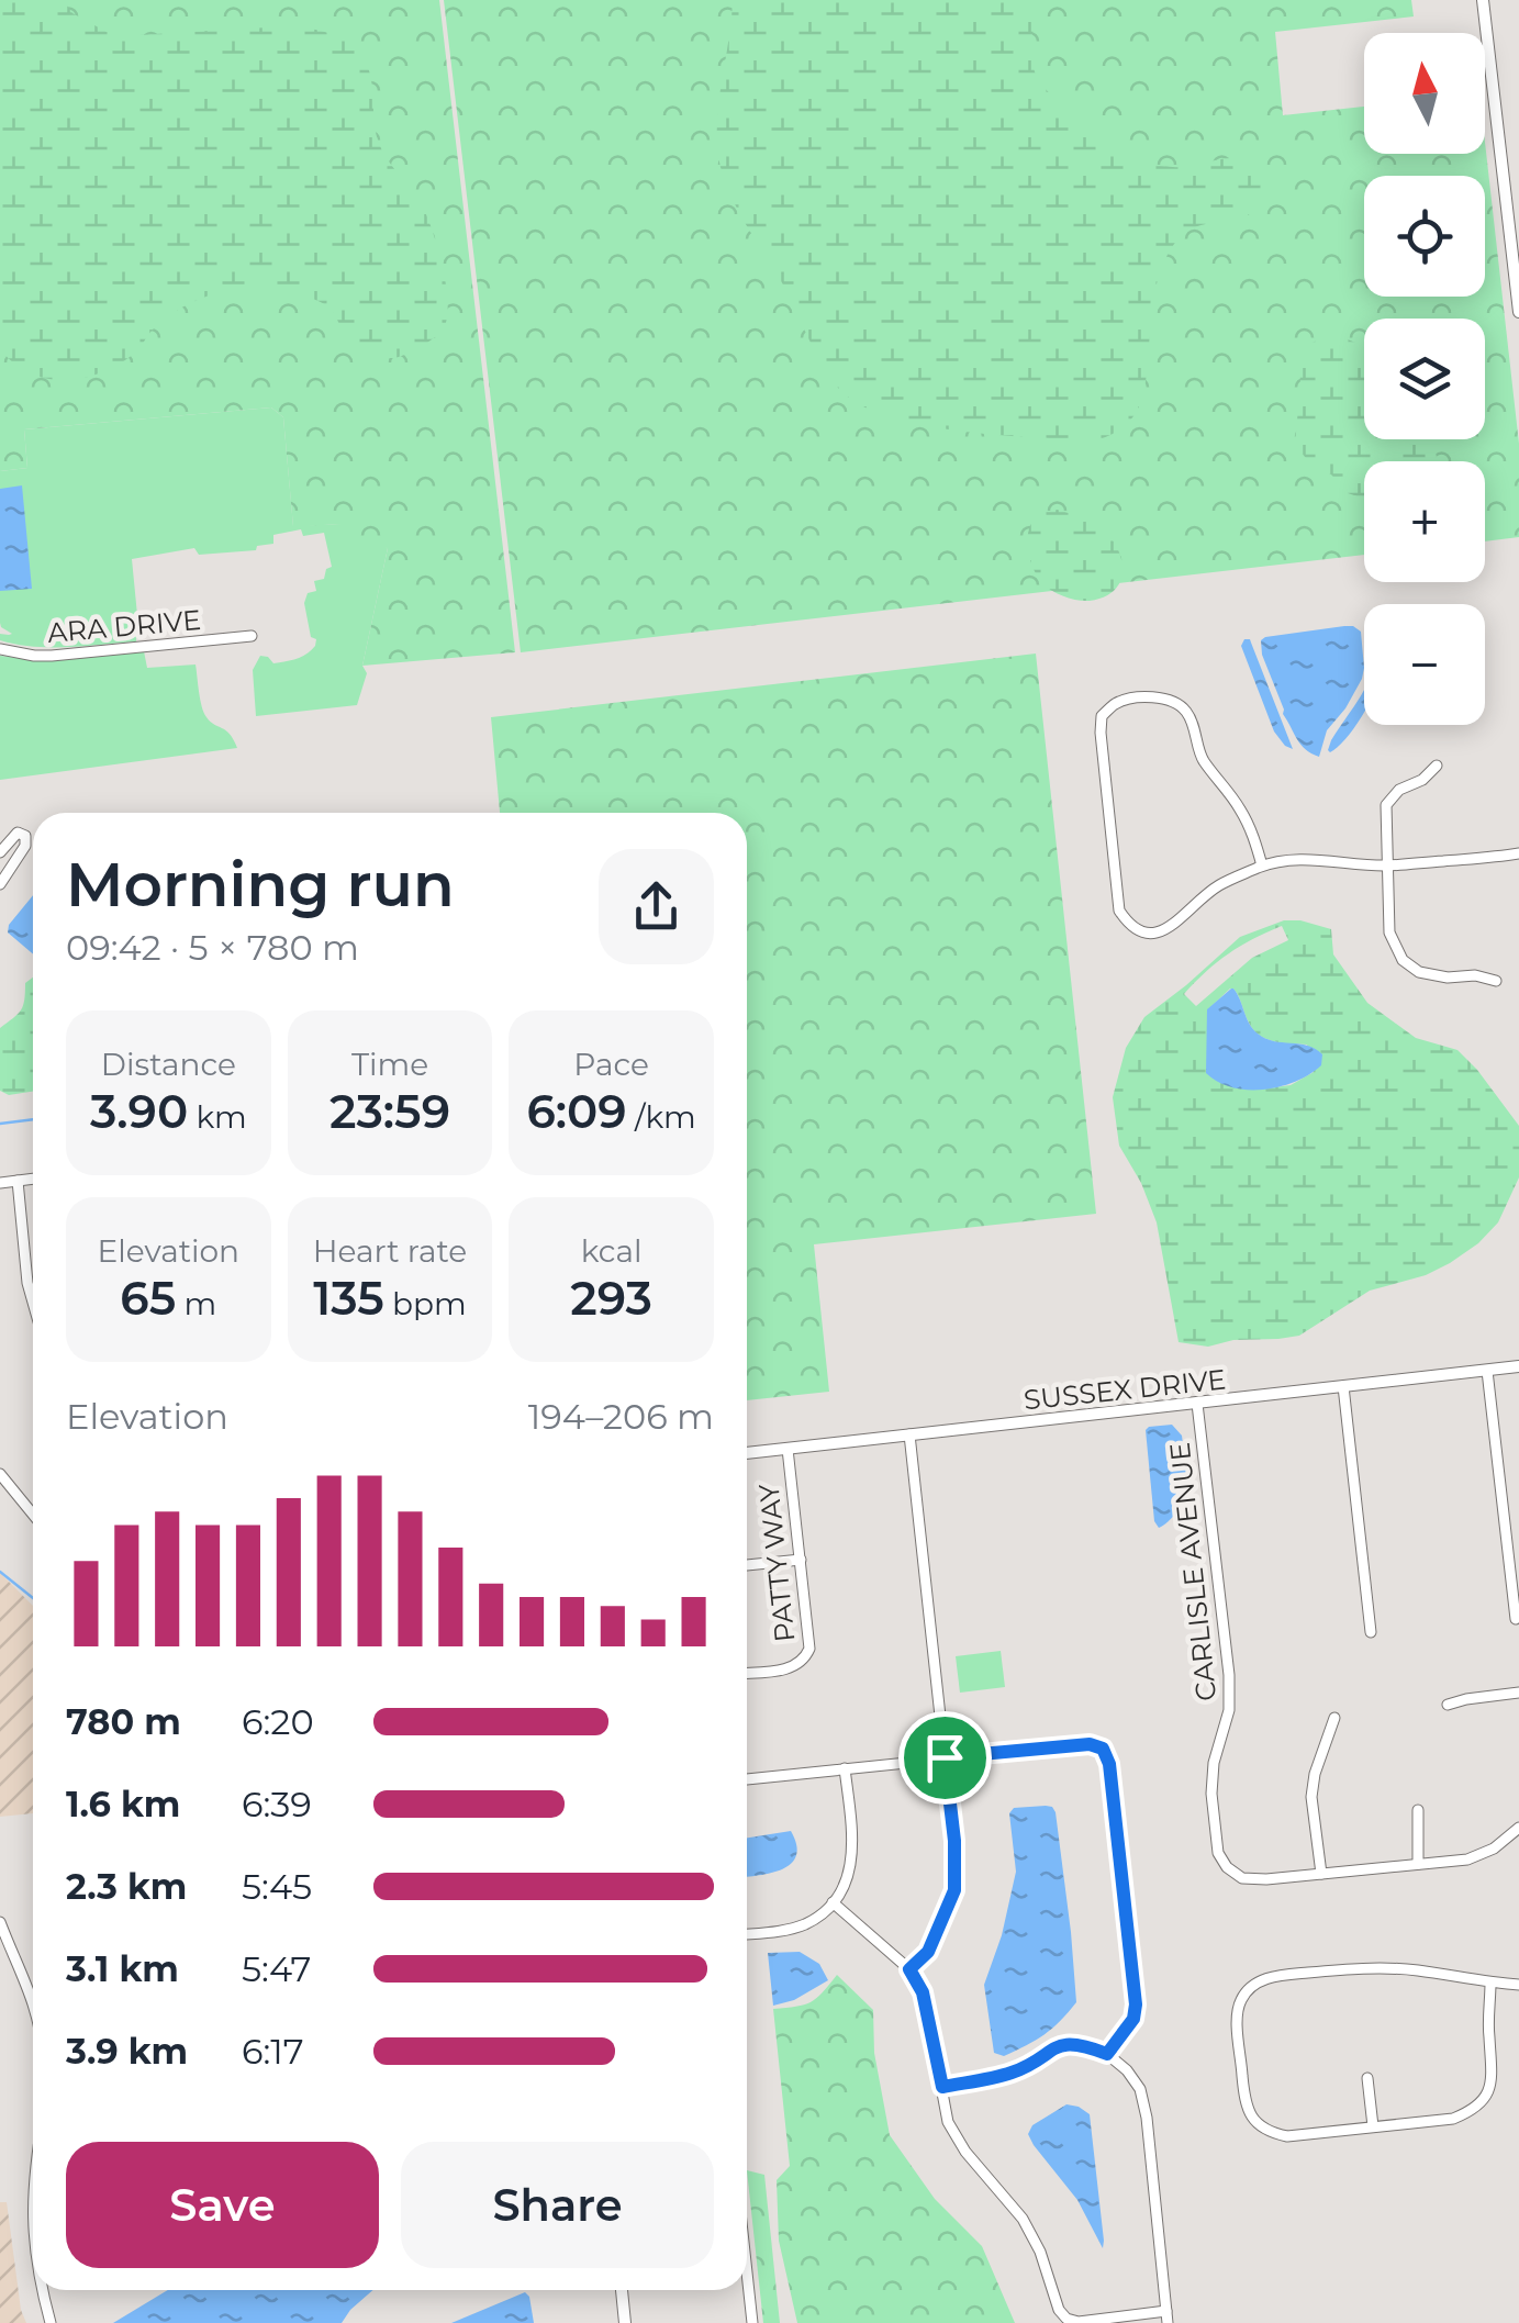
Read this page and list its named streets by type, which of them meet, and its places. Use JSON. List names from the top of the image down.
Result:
{
  "streets": {
    "street": [
      "ARA DRIVE",
      "SUSSEX DRIVE",
      "PATTY WAY",
      "CARLISLE AVENUE"
    ]
  },
  "crossings": [
    ["SUSSEX DRIVE", "PATTY WAY"],
    ["SUSSEX DRIVE", "CARLISLE AVENUE"]
  ],
  "north": "top",
  "page": {
    "map_buttons": ["+", "−"],
    "heading": ["Morning run", "09:42 · 5 × 780 m"],
    "stats": [
      ["Distance", "3.90 km"],
      ["Time", "23:59"],
      ["Pace", "6:09 /km"],
      ["Elevation", "65 m"],
      ["Heart rate", "135 bpm"],
      ["kcal", "293"]
    ],
    "chart": ["Elevation", "194–206 m"],
    "list": [
      {
        "name": "780 m",
        "note": "6:20"
      },
      {
        "name": "1.6 km",
        "note": "6:39"
      },
      {
        "name": "2.3 km",
        "note": "5:45"
      },
      {
        "name": "3.1 km",
        "note": "5:47"
      },
      {
        "name": "3.9 km",
        "note": "6:17"
      }
    ],
    "buttons": ["Save", "Share"]
  }
}
